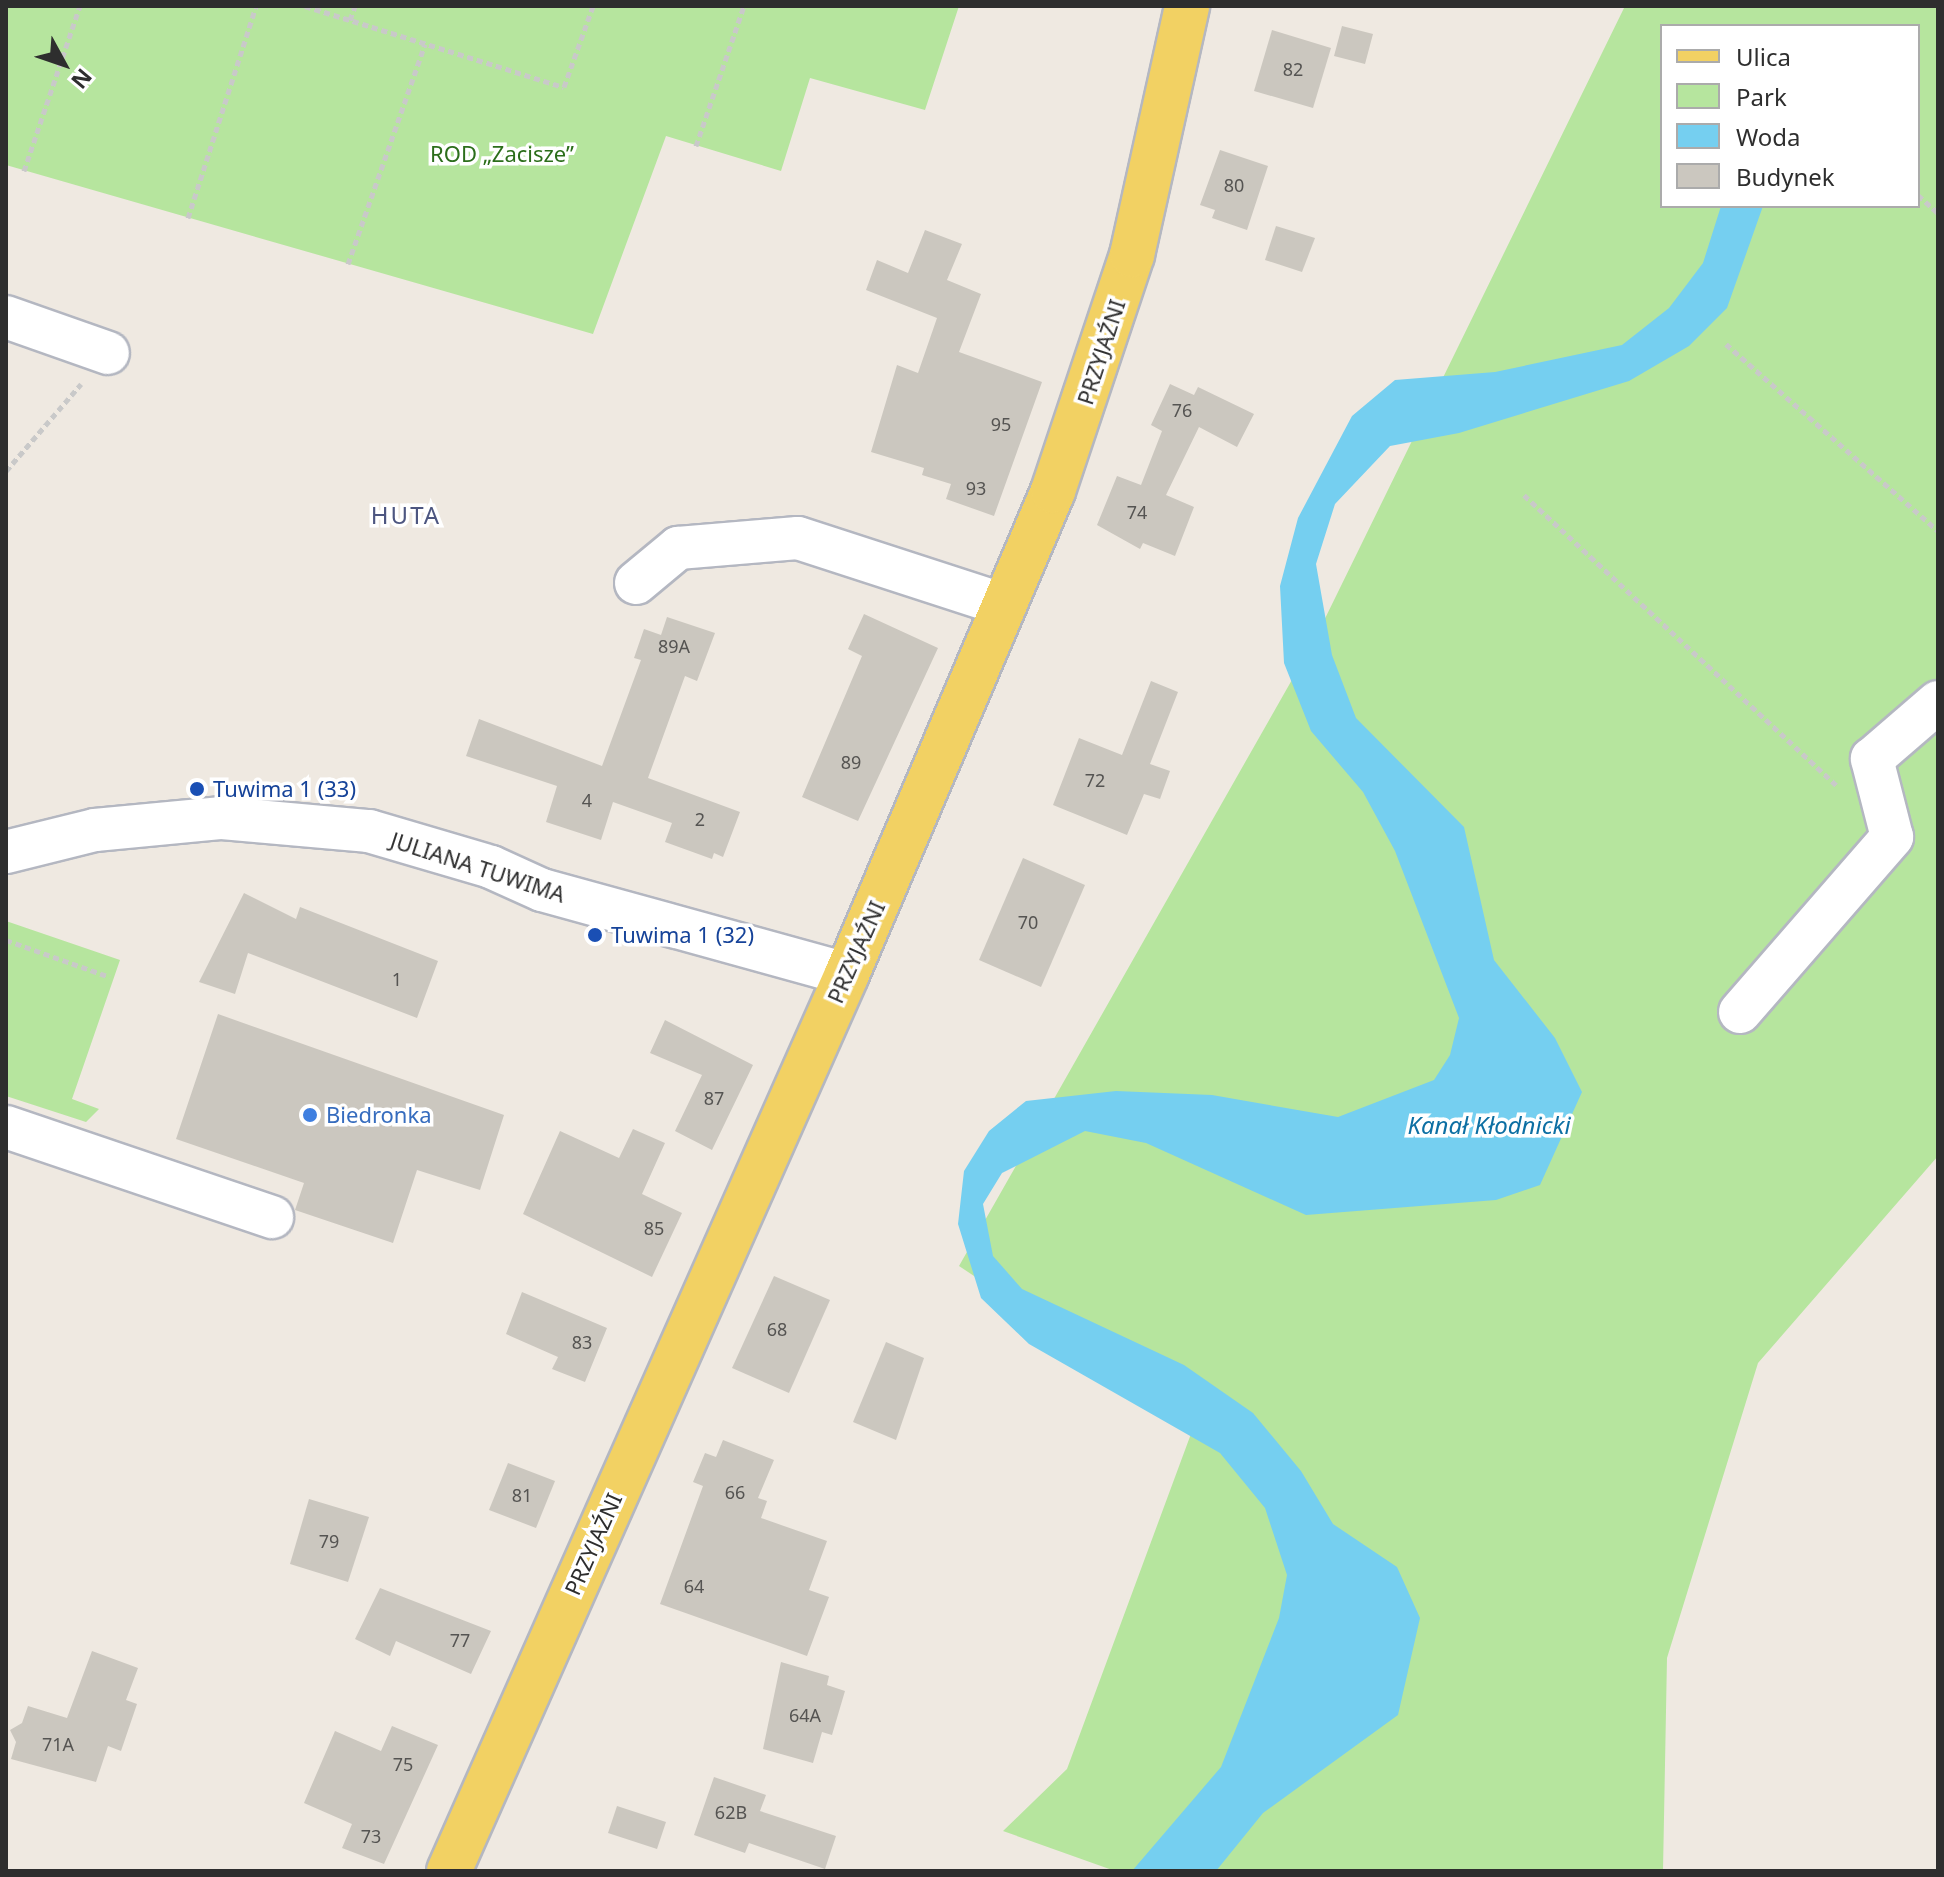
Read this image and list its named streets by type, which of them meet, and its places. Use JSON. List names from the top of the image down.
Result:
{
  "streets": {
    "main road": ["PRZYJAŹNI"],
    "street": ["JULIANA TUWIMA"]
  },
  "crossings": [
    ["PRZYJAŹNI", "JULIANA TUWIMA"]
  ],
  "districts": ["HUTA"],
  "water": ["Kanał Kłodnicki"],
  "parks": ["ROD „Zacisze”"],
  "places": ["Tuwima 1 (33)", "Tuwima 1 (32)", "Biedronka"],
  "house_numbers": [
    "82",
    "80",
    "76",
    "95",
    "93",
    "74",
    "89A",
    "89",
    "72",
    "4",
    "2",
    "70",
    "1",
    "87",
    "85",
    "68",
    "83",
    "66",
    "81",
    "79",
    "64",
    "77",
    "64A",
    "71A",
    "75",
    "62B",
    "73"
  ],
  "legend": [
    "Ulica",
    "Park",
    "Woda",
    "Budynek"
  ],
  "north": "bottom right"
}
